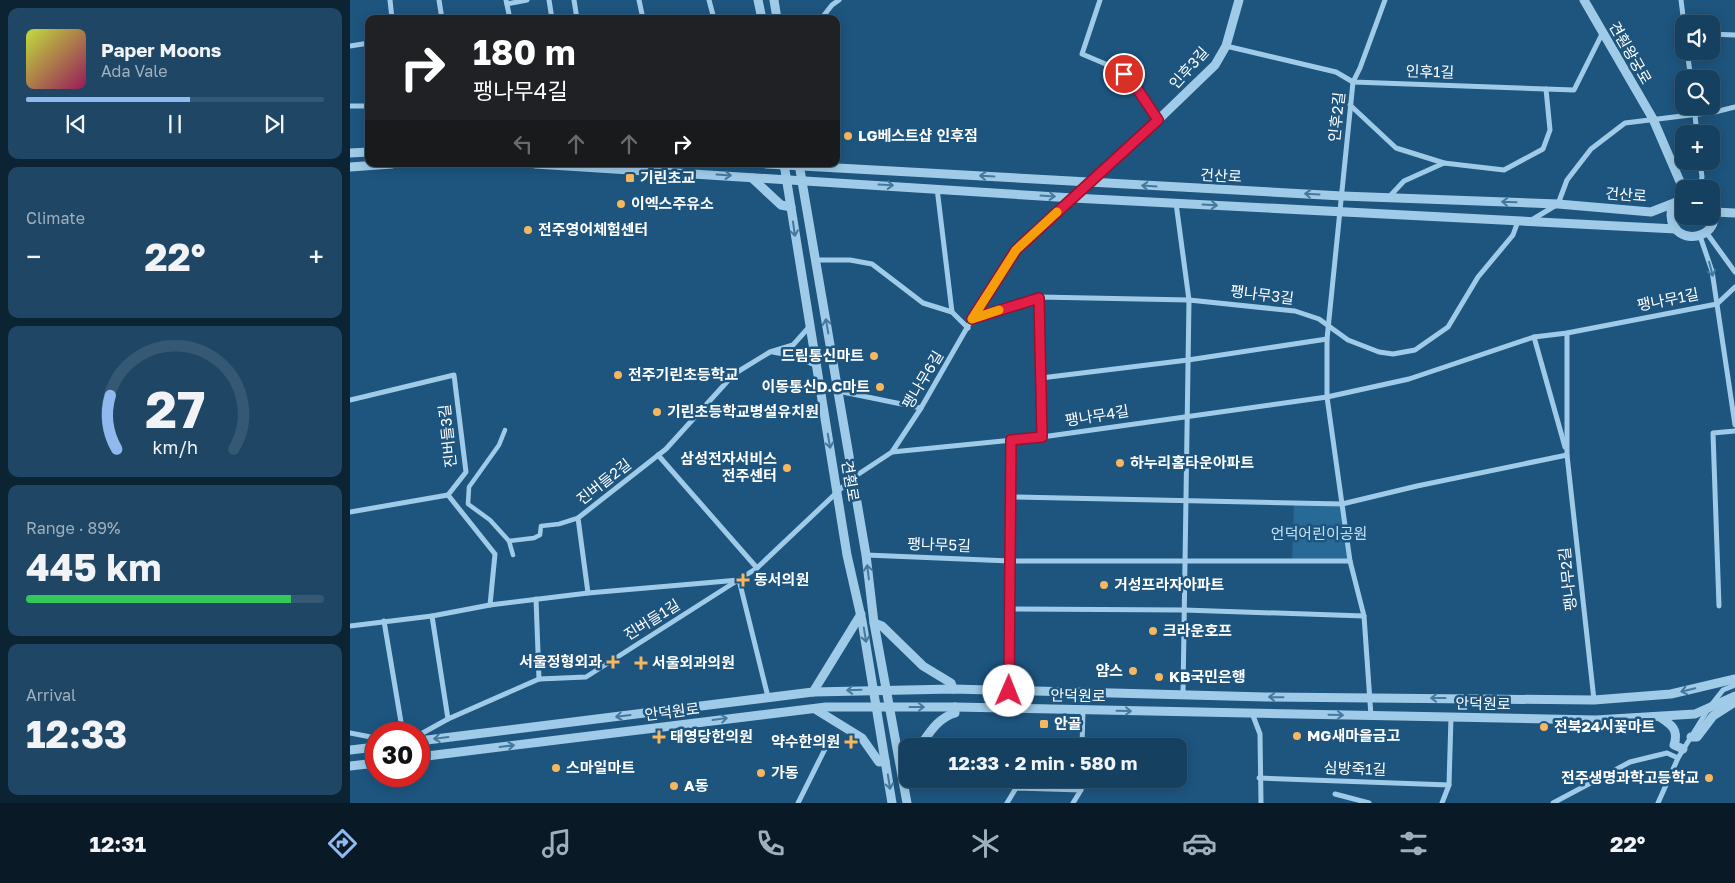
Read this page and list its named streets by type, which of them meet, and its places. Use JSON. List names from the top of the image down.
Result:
{
  "streets": {
    "street": [
      "견훤왕궁로",
      "인후3길",
      "인후1길",
      "인후2길",
      "건산로",
      "팽나무3길",
      "팽나무1길",
      "팽나무6길",
      "팽나무4길",
      "진버들3길",
      "견훤로",
      "진버들2길",
      "팽나무5길",
      "팽나무2길",
      "진버들1길",
      "안덕원로",
      "심방죽1길"
    ]
  },
  "crossings": [
    ["견훤왕궁로", "인후1길"],
    ["인후3길", "인후1길"],
    ["인후3길", "건산로"],
    ["인후3길", "팽나무6길"],
    ["인후1길", "인후2길"],
    ["인후2길", "건산로"],
    ["건산로", "팽나무6길"],
    ["건산로", "견훤로"],
    ["팽나무1길", "팽나무2길"],
    ["팽나무6길", "팽나무4길"],
    ["팽나무6길", "견훤로"],
    ["팽나무6길", "진버들1길"],
    ["견훤로", "팽나무5길"],
    ["견훤로", "진버들1길"],
    ["견훤로", "안덕원로"],
    ["팽나무2길", "안덕원로"]
  ],
  "parks": ["언덕어린이공원"],
  "places": {
    "other": [
      "LG베스트샵 인후점",
      "이엑스주유소",
      "전주영어체험센터",
      "드림통신마트",
      "전주기린초등학교",
      "이동통신D.C마트",
      "기린초등학교병설유치원",
      "하누리홈타운아파트",
      "삼성전자서비스 전주센터",
      "거성프라자아파트",
      "크라운호프",
      "얌스",
      "KB국민은행",
      "전북24시꽃마트",
      "MG새마을금고",
      "스마일마트",
      "가동",
      "전주생명과학고등학교",
      "A동"
    ],
    "transit": ["기린초교", "안골"],
    "health": [
      "동서의원",
      "서울정형외과",
      "서울외과의원",
      "태영당한의원",
      "약수한의원"
    ]
  },
  "page": {
    "map_buttons": ["+", "−"],
    "turn": ["180 m", "팽나무4길"],
    "song": ["Paper Moons", "Ada Vale"],
    "tile": [
      "Climate",
      ["Range · 89%", "445 km"],
      ["Arrival", "12:33"]
    ],
    "heat": ["−", "22°", "+"],
    "limit": "30",
    "trip": "12:33 · 2 min · 580 m",
    "tabs": ["12:31", "22°"],
    "gauge": ["27", "km/h"]
  }
}
